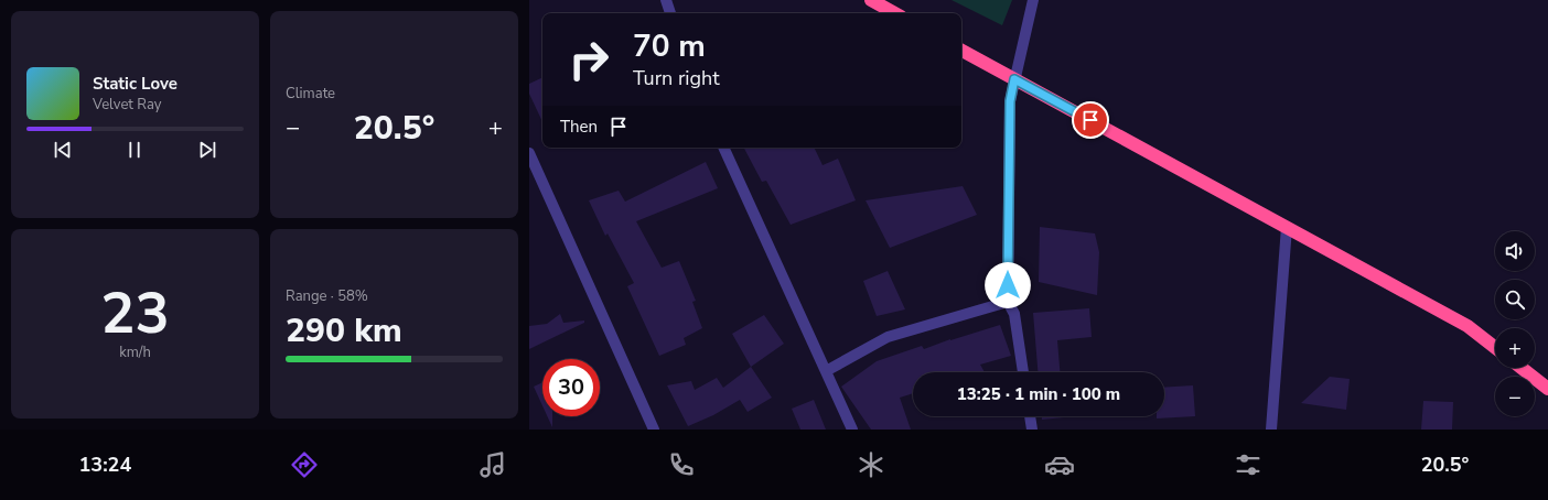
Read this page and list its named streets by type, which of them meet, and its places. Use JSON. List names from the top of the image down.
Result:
{
  "page": {
    "tile": [
      "Climate",
      ["23", "km/h"],
      ["Range · 58%", "290 km"]
    ],
    "turn": ["70 m", "Turn right"],
    "song": ["Static Love", "Velvet Ray"],
    "then": "Then",
    "heat": ["−", "20.5°", "+"],
    "map_buttons": ["+", "−"],
    "limit": "30",
    "trip": "13:25 · 1 min · 100 m",
    "tabs": ["13:24", "20.5°"]
  }
}
